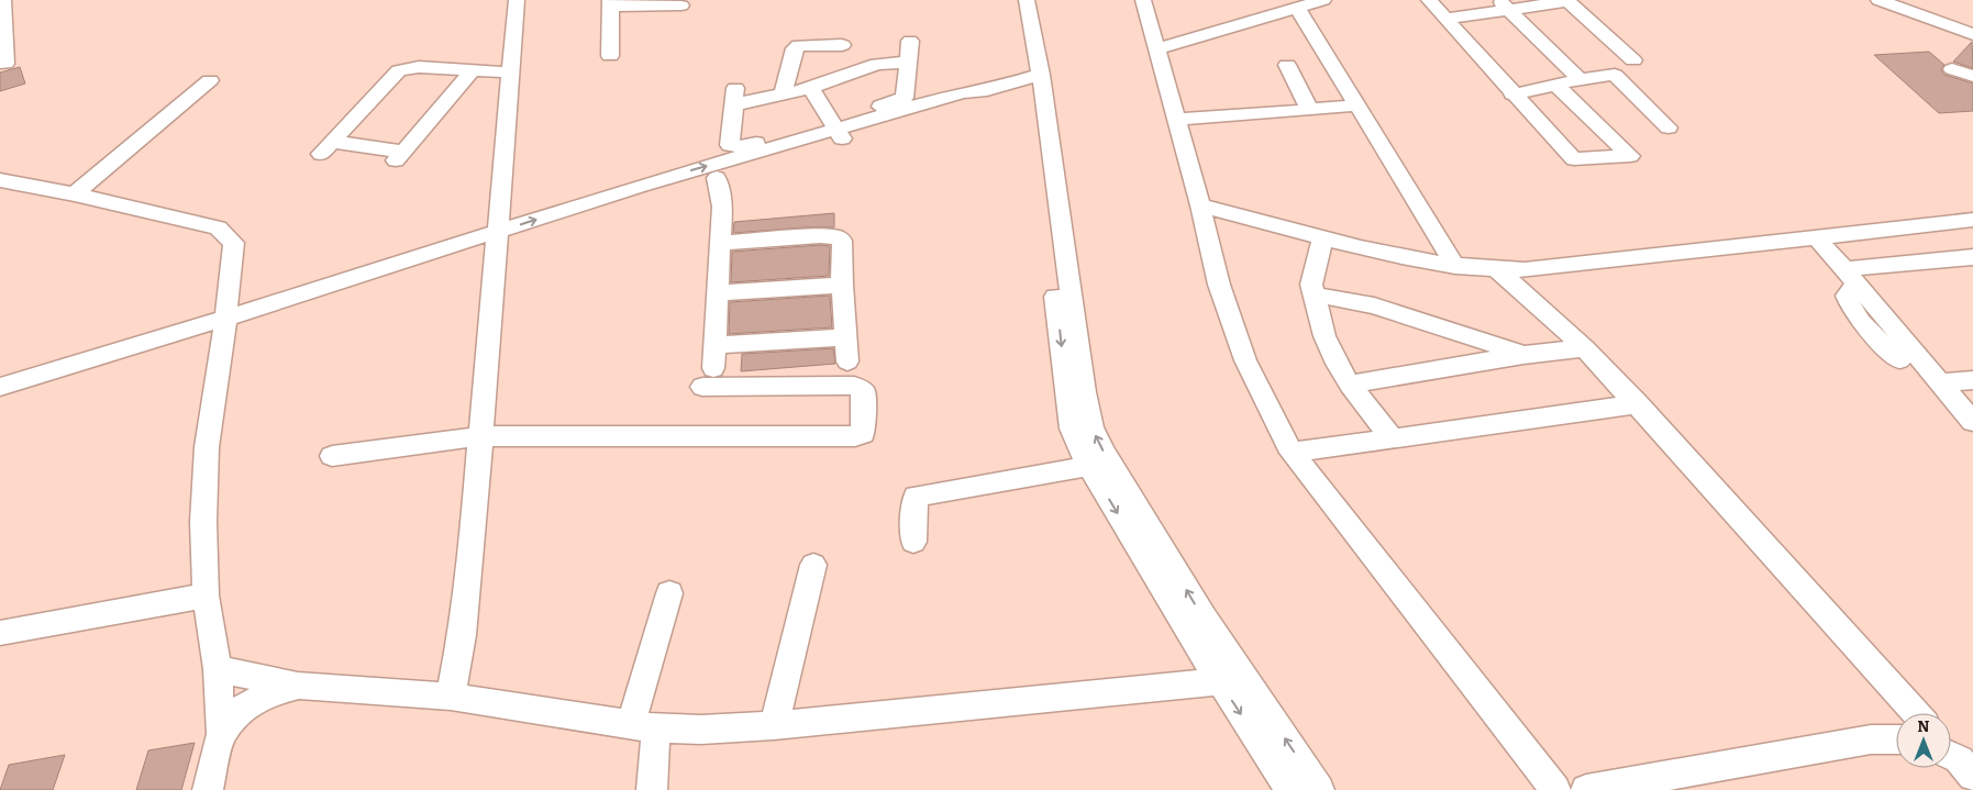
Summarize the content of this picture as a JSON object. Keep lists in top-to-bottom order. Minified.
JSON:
{"north":"top"}
